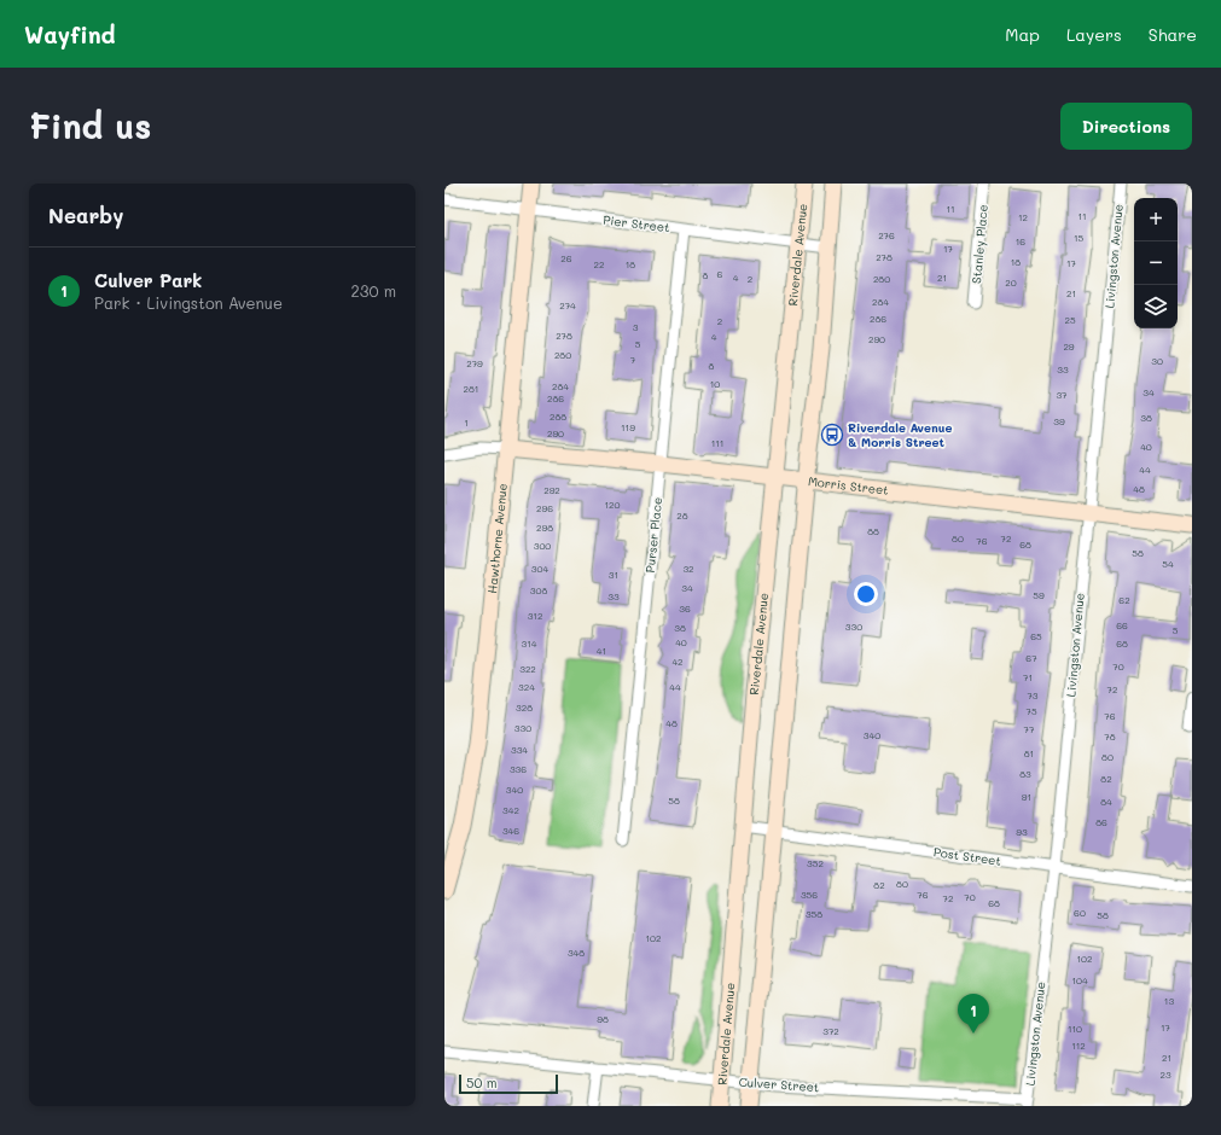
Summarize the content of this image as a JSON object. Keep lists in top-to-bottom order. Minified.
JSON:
{"streets":{"main road":["Riverdale Avenue","Morris Street","Hawthorne Avenue"],"street":["Pier Street","Stanley Place","Livingston Avenue","Purser Place","Post Street","Culver Street"]},"crossings":[["Pier Street","Riverdale Avenue"],["Pier Street","Purser Place"],["Pier Street","Hawthorne Avenue"],["Riverdale Avenue","Morris Street"],["Riverdale Avenue","Post Street"],["Riverdale Avenue","Culver Street"],["Livingston Avenue","Morris Street"],["Livingston Avenue","Post Street"],["Livingston Avenue","Culver Street"],["Morris Street","Purser Place"],["Morris Street","Hawthorne Avenue"]],"places":{"bus stop":["Riverdale Avenue & Morris Street"]},"house_numbers":["11","11","12","276","15","16","17","278","26","18","17","22","18","6","8","4","21","2","280","20","21","284","274","286","25","2","3","278","4","290","5","29","280","7","30","279","8","33","10","284","281","34","37","286","288","38","39","1","119","290","111","40","44","48","292","120","296","28","298","88","80","72","76","68","300","58","54","304","32","31","34","308","59","33","62","36","312","66","330","38","5","65","40","314","68","41","67","42","70","322","71","324","44","72","73","328","75","76","48","330","77","340","78","334","81","80","336","83","82","340","91","58","84","342","86","346","93","352","80","82","356","76","70","72","68","60","358","58","102","348","102","104","13","98","17","110","372","112","21","23"],"scale_bar":"50 m","page":{"header":"Wayfind","nav":["Map","Layers","Share"],"buttons":"Directions","title":"Find us","heading":"Nearby","map_buttons":["+","−"],"list":[{"mark":"1","name":"Culver Park","note":"Park · Livingston Avenue","value":"230 m"}],"pins":"1","scale":"50 m"}}
